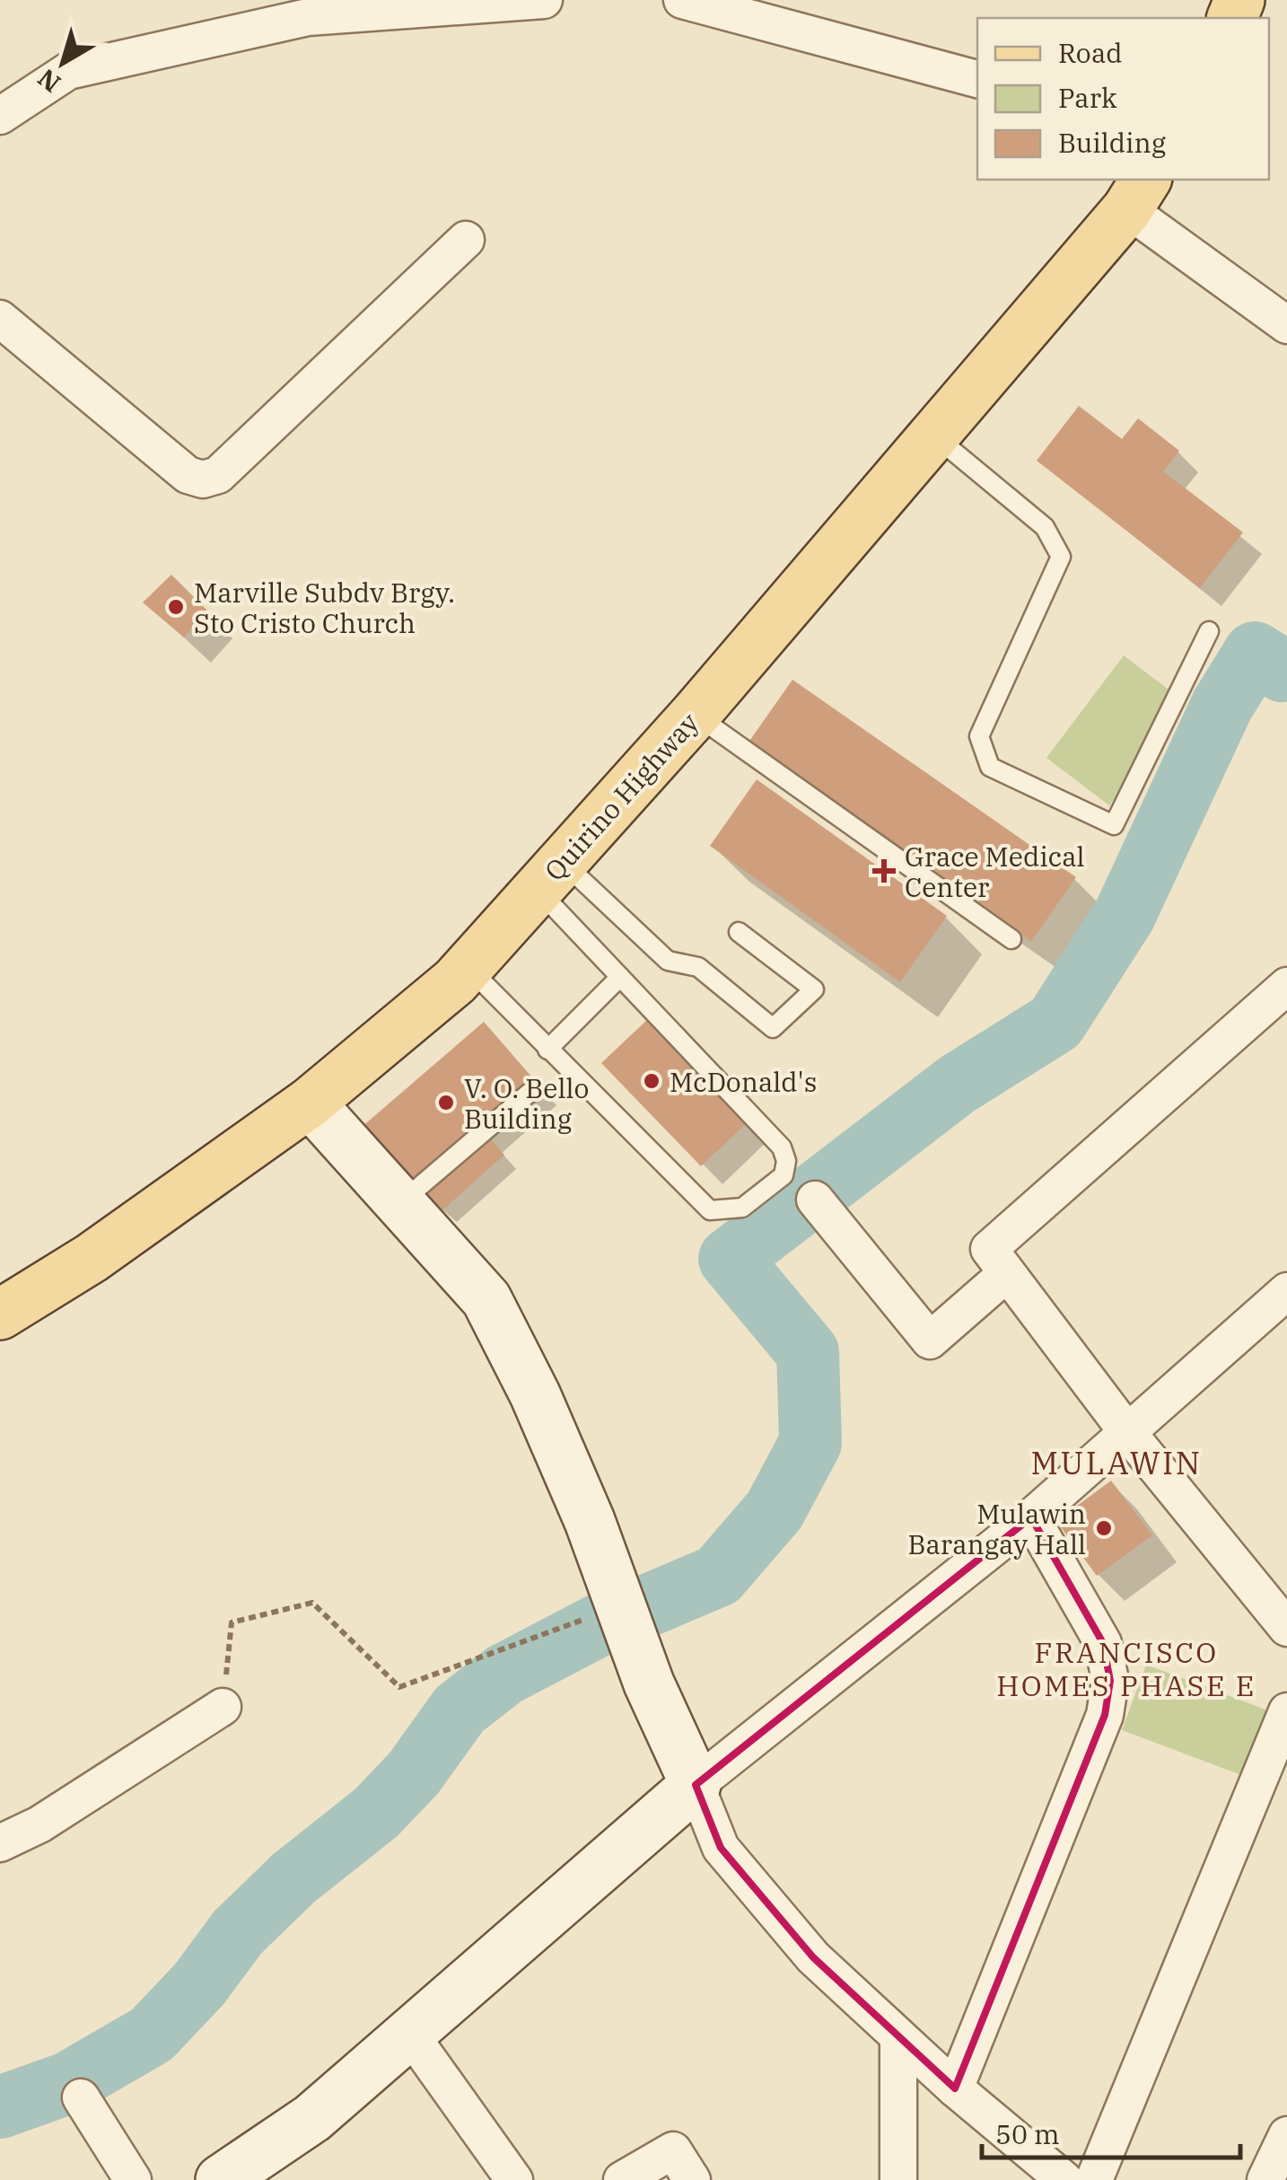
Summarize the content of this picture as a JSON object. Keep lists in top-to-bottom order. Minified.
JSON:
{"streets":{"main road":["Quirino Highway"]},"districts":["MULAWIN","FRANCISCO HOMES PHASE E"],"places":{"other":["Marville Subdv Brgy. Sto Cristo Church","McDonald's","V. O. Bello Building","Mulawin Barangay Hall"],"health":["Grace Medical Center"]},"legend":["Road","Park","Building"],"scale_bar":"50 m","north":"bottom left"}
